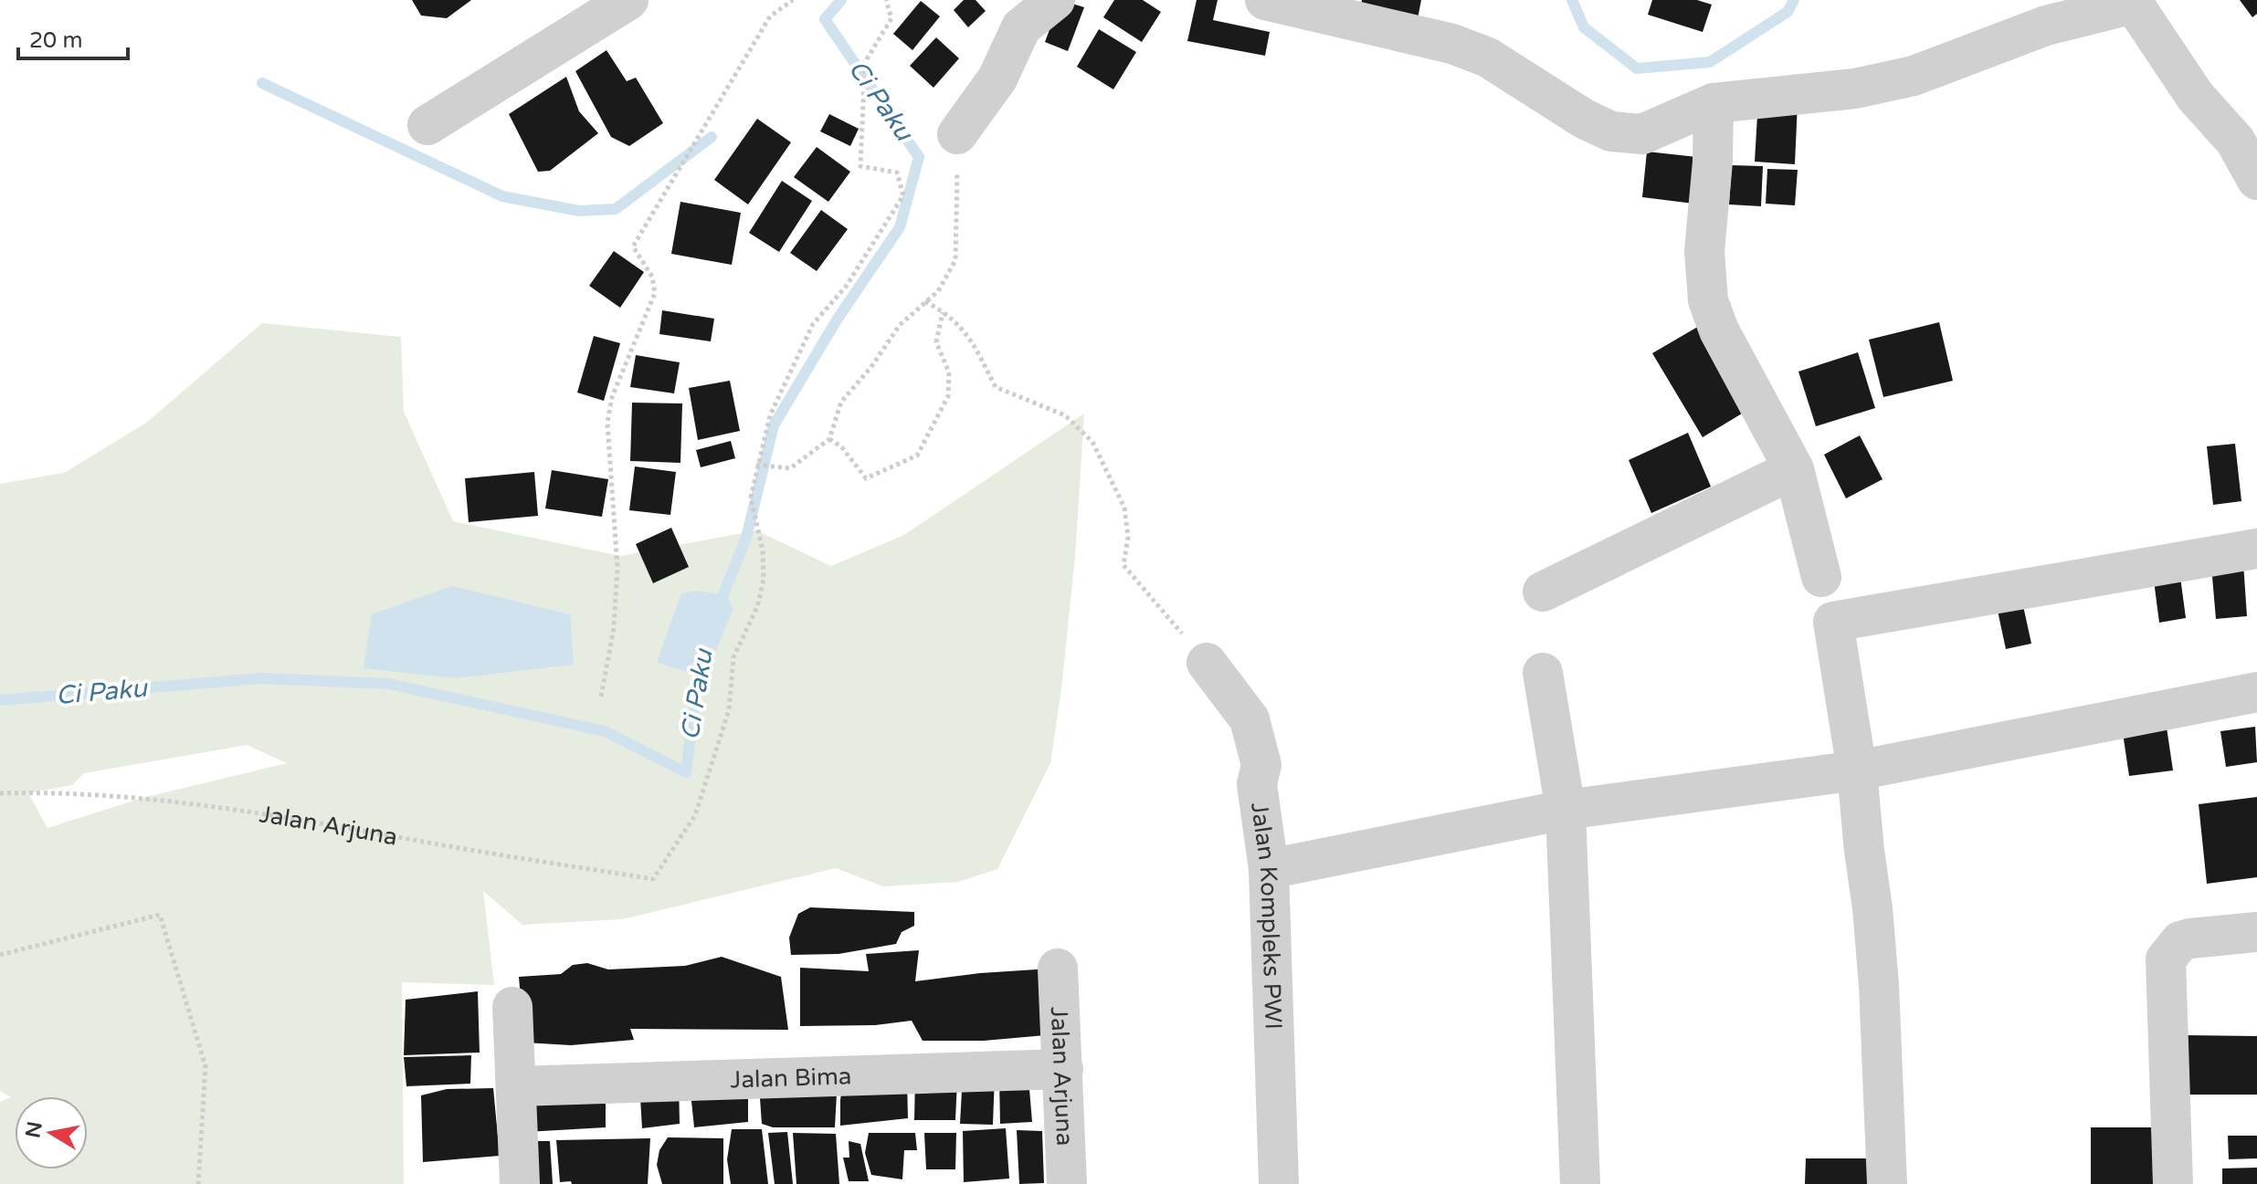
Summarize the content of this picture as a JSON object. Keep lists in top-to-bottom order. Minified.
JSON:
{"streets":{"street":["Jalan Arjuna","Jalan Kompleks PWI","Jalan Bima"]},"crossings":[["Jalan Arjuna","Jalan Bima"]],"water":["Ci Paku"],"scale_bar":"20 m","north":"left"}
